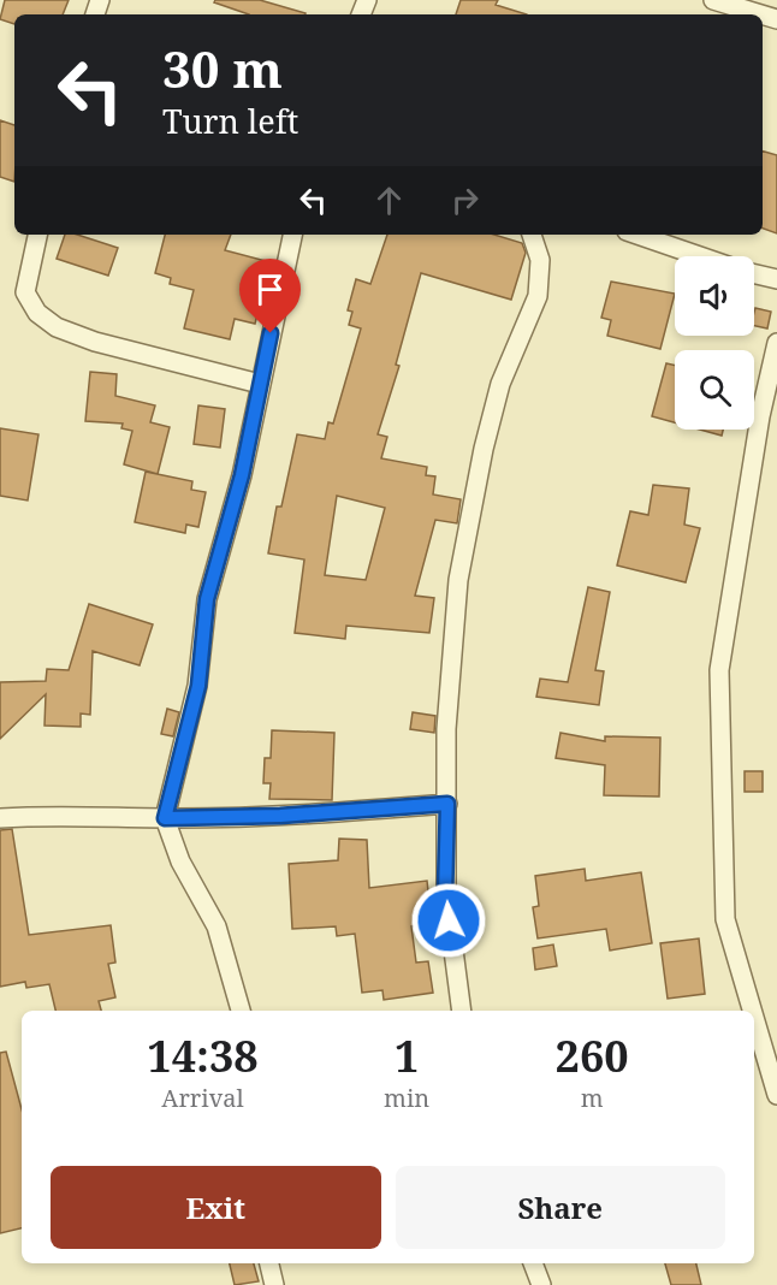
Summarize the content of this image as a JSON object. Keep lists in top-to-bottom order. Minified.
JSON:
{"page":{"turn":["30 m","Turn left"],"eta":["14:38","Arrival","1","min","260","m"],"buttons":["Exit","Share"]}}
